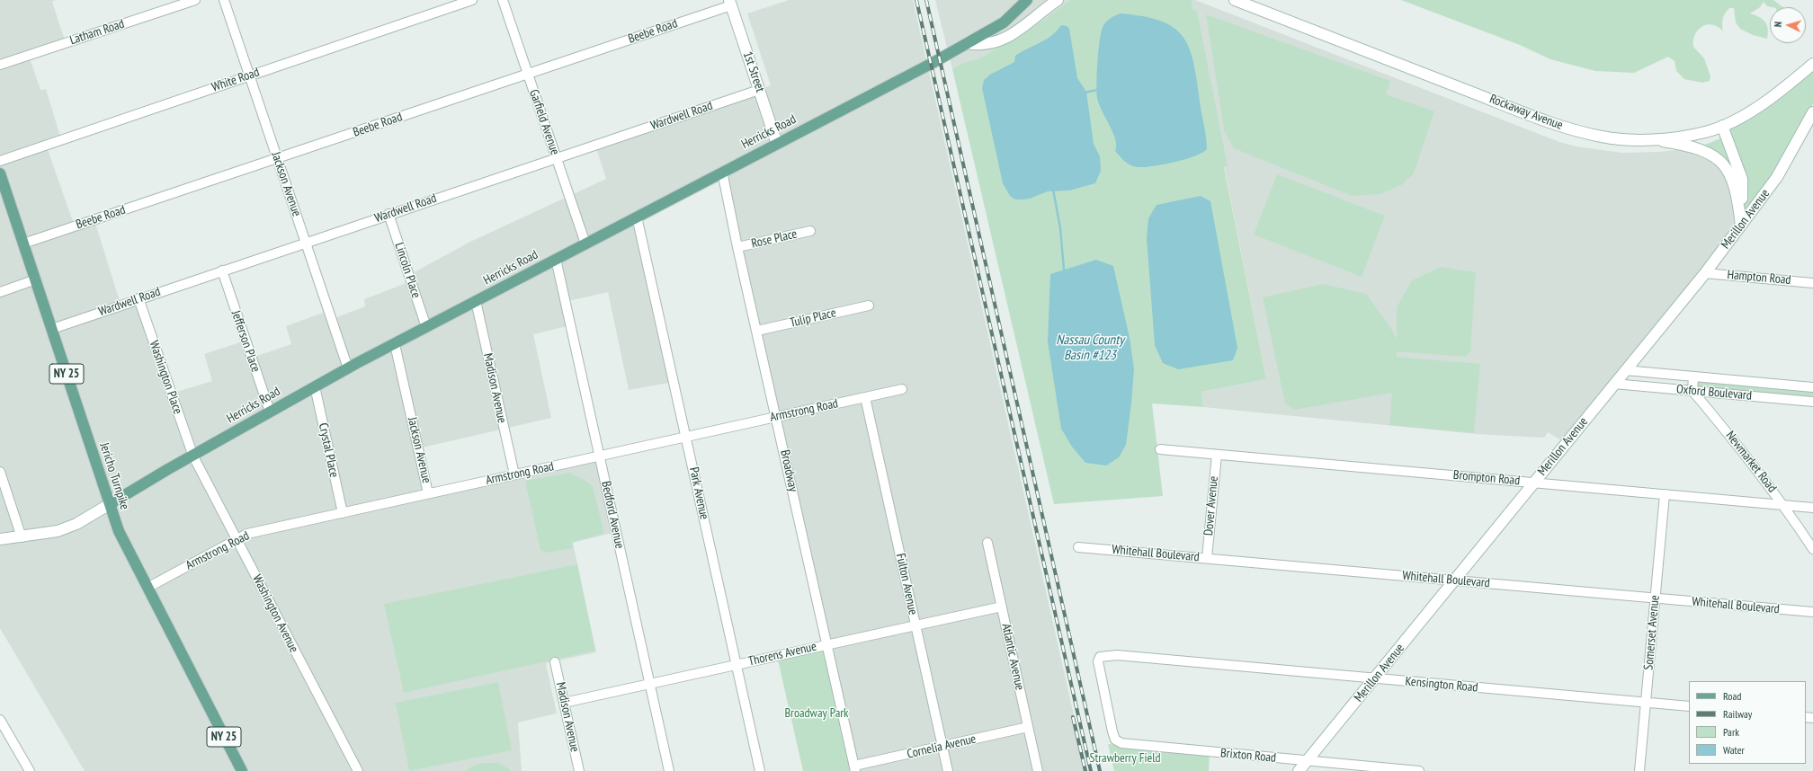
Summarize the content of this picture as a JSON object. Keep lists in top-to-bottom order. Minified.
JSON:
{"streets":{"main road":["Herricks Road","NY 25","Jericho Turnpike"],"street":["Beebe Road","Latham Road","1st Street","White Road","Rockaway Avenue","Wardwell Road","Garfield Avenue","Jackson Avenue","Merillon Avenue","Rose Place","Lincoln Place","Hampton Road","Tulip Place","Jefferson Place","Washington Place","Madison Avenue","Oxford Boulevard","Armstrong Road","Crystal Place","Newmarket Road","Broadway","Brompton Road","Park Avenue","Dover Avenue","Bedford Avenue","Whitehall Boulevard","Fulton Avenue","Washington Avenue","Somerset Avenue","Thorens Avenue","Atlantic Avenue","Kensington Road","Cornelia Avenue","Brixton Road"]},"crossings":[["Beebe Road","1st Street"],["Beebe Road","Garfield Avenue"],["Beebe Road","Jackson Avenue"],["Beebe Road","Jericho Turnpike"],["1st Street","Wardwell Road"],["1st Street","Herricks Road"],["White Road","Jackson Avenue"],["Wardwell Road","Garfield Avenue"],["Wardwell Road","Jackson Avenue"],["Wardwell Road","Lincoln Place"],["Wardwell Road","Jefferson Place"],["Wardwell Road","Washington Place"],["Wardwell Road","Jericho Turnpike"],["Garfield Avenue","Herricks Road"],["Herricks Road","Jackson Avenue"],["Herricks Road","Lincoln Place"],["Herricks Road","Jefferson Place"],["Herricks Road","Washington Place"],["Herricks Road","Madison Avenue"],["Herricks Road","Crystal Place"],["Herricks Road","Broadway"],["Herricks Road","Jericho Turnpike"],["Herricks Road","Park Avenue"],["Herricks Road","Bedford Avenue"],["Herricks Road","Washington Avenue"],["Jackson Avenue","Armstrong Road"],["Merillon Avenue","Hampton Road"],["Merillon Avenue","Oxford Boulevard"],["Merillon Avenue","Brompton Road"],["Merillon Avenue","Whitehall Boulevard"],["Merillon Avenue","Kensington Road"],["Merillon Avenue","Brixton Road"],["Rose Place","Broadway"],["Tulip Place","Broadway"],["Washington Place","Washington Avenue"],["Madison Avenue","Armstrong Road"],["Madison Avenue","Thorens Avenue"],["Oxford Boulevard","Newmarket Road"],["Armstrong Road","Crystal Place"],["Armstrong Road","Broadway"],["Armstrong Road","Jericho Turnpike"],["Armstrong Road","Park Avenue"],["Armstrong Road","Bedford Avenue"],["Armstrong Road","Fulton Avenue"],["Armstrong Road","Washington Avenue"],["Newmarket Road","Brompton Road"],["Broadway","Thorens Avenue"],["Broadway","Cornelia Avenue"],["Brompton Road","Dover Avenue"],["Brompton Road","Somerset Avenue"],["Park Avenue","Thorens Avenue"],["Dover Avenue","Whitehall Boulevard"],["Bedford Avenue","Thorens Avenue"],["Whitehall Boulevard","Somerset Avenue"],["Fulton Avenue","Thorens Avenue"],["Fulton Avenue","Cornelia Avenue"],["Somerset Avenue","Kensington Road"],["Thorens Avenue","Atlantic Avenue"],["Atlantic Avenue","Cornelia Avenue"],["Kensington Road","Brixton Road"]],"water":["Nassau County Basin #123"],"parks":["Broadway Park","Strawberry Field"],"legend":["Road","Railway","Park","Water"],"north":"left"}
